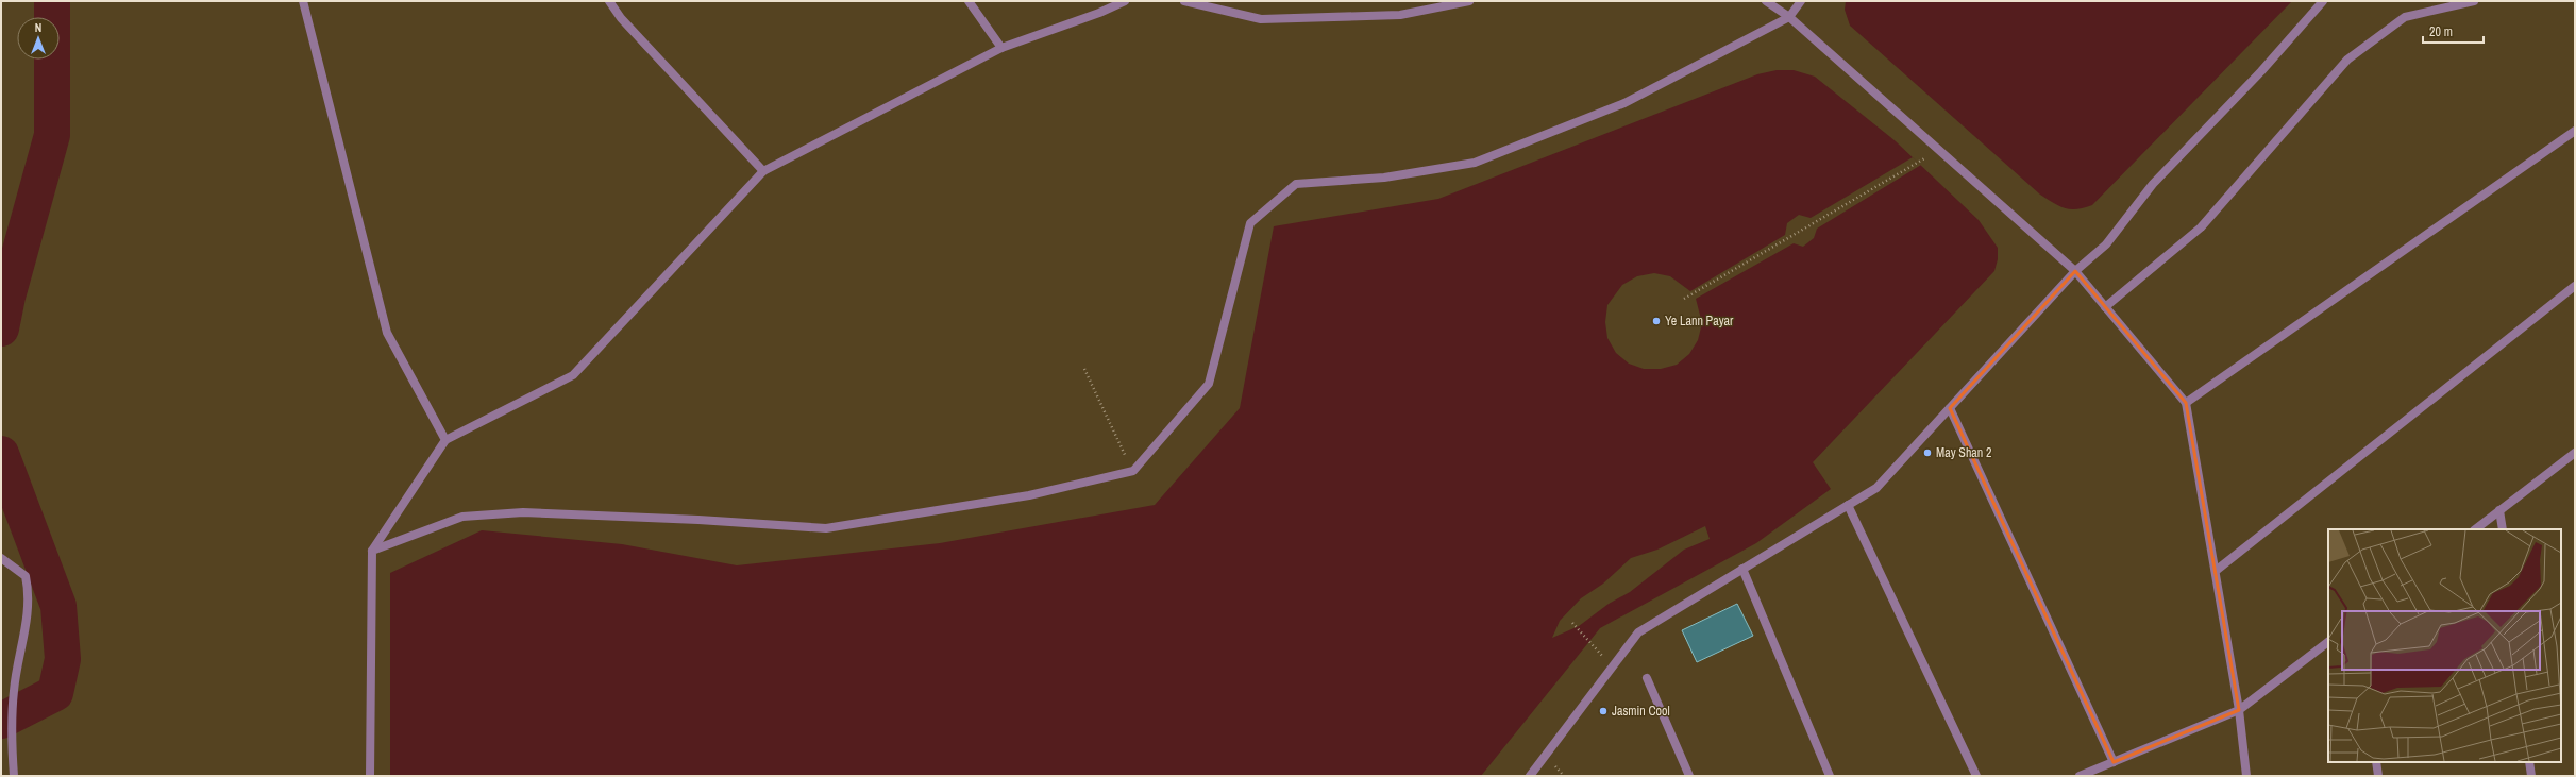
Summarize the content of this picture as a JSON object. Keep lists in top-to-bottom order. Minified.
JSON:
{"places":["Ye Lann Payar","May Shan 2","Jasmin Cool"],"scale_bar":"20 m","north":"top"}
